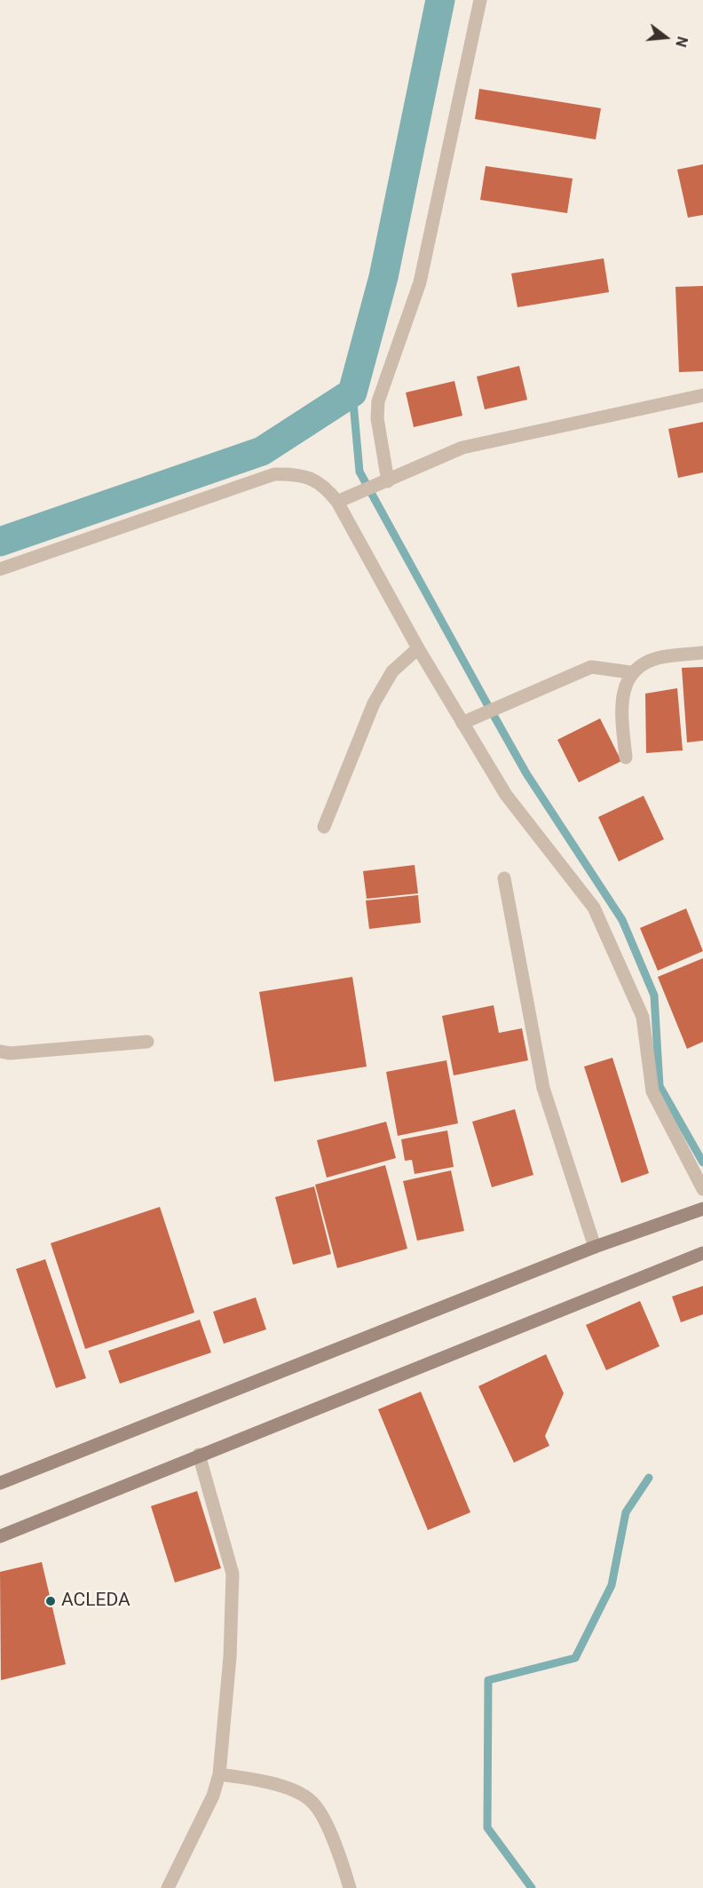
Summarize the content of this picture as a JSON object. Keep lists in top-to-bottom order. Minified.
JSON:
{"places":["ACLEDA"],"north":"right"}
